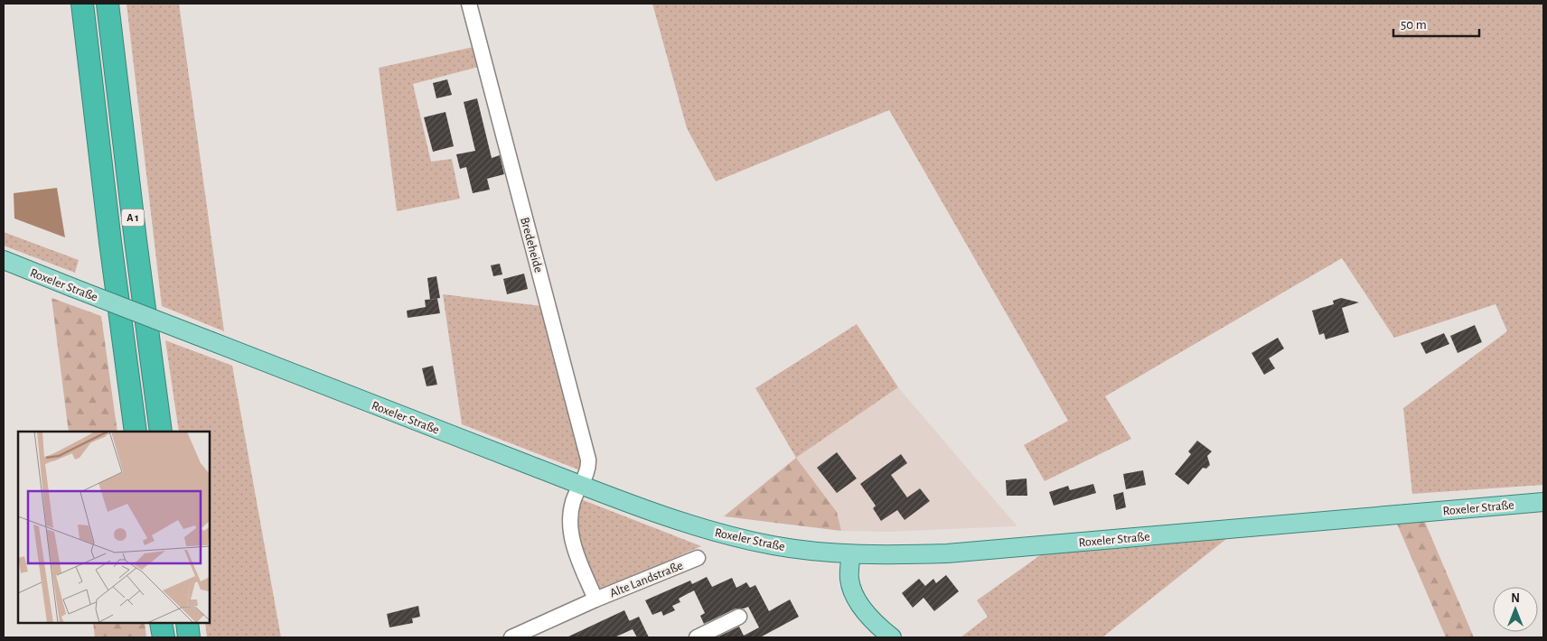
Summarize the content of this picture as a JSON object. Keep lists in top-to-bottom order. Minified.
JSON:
{"streets":{"highway":["A 1"],"main road":["Roxeler Straße"],"street":["Bredeheide","Alte Landstraße"]},"crossings":[["Bredeheide","Roxeler Straße"],["Bredeheide","Alte Landstraße"],["Roxeler Straße","Alte Landstraße"]],"scale_bar":"50 m","north":"top"}
